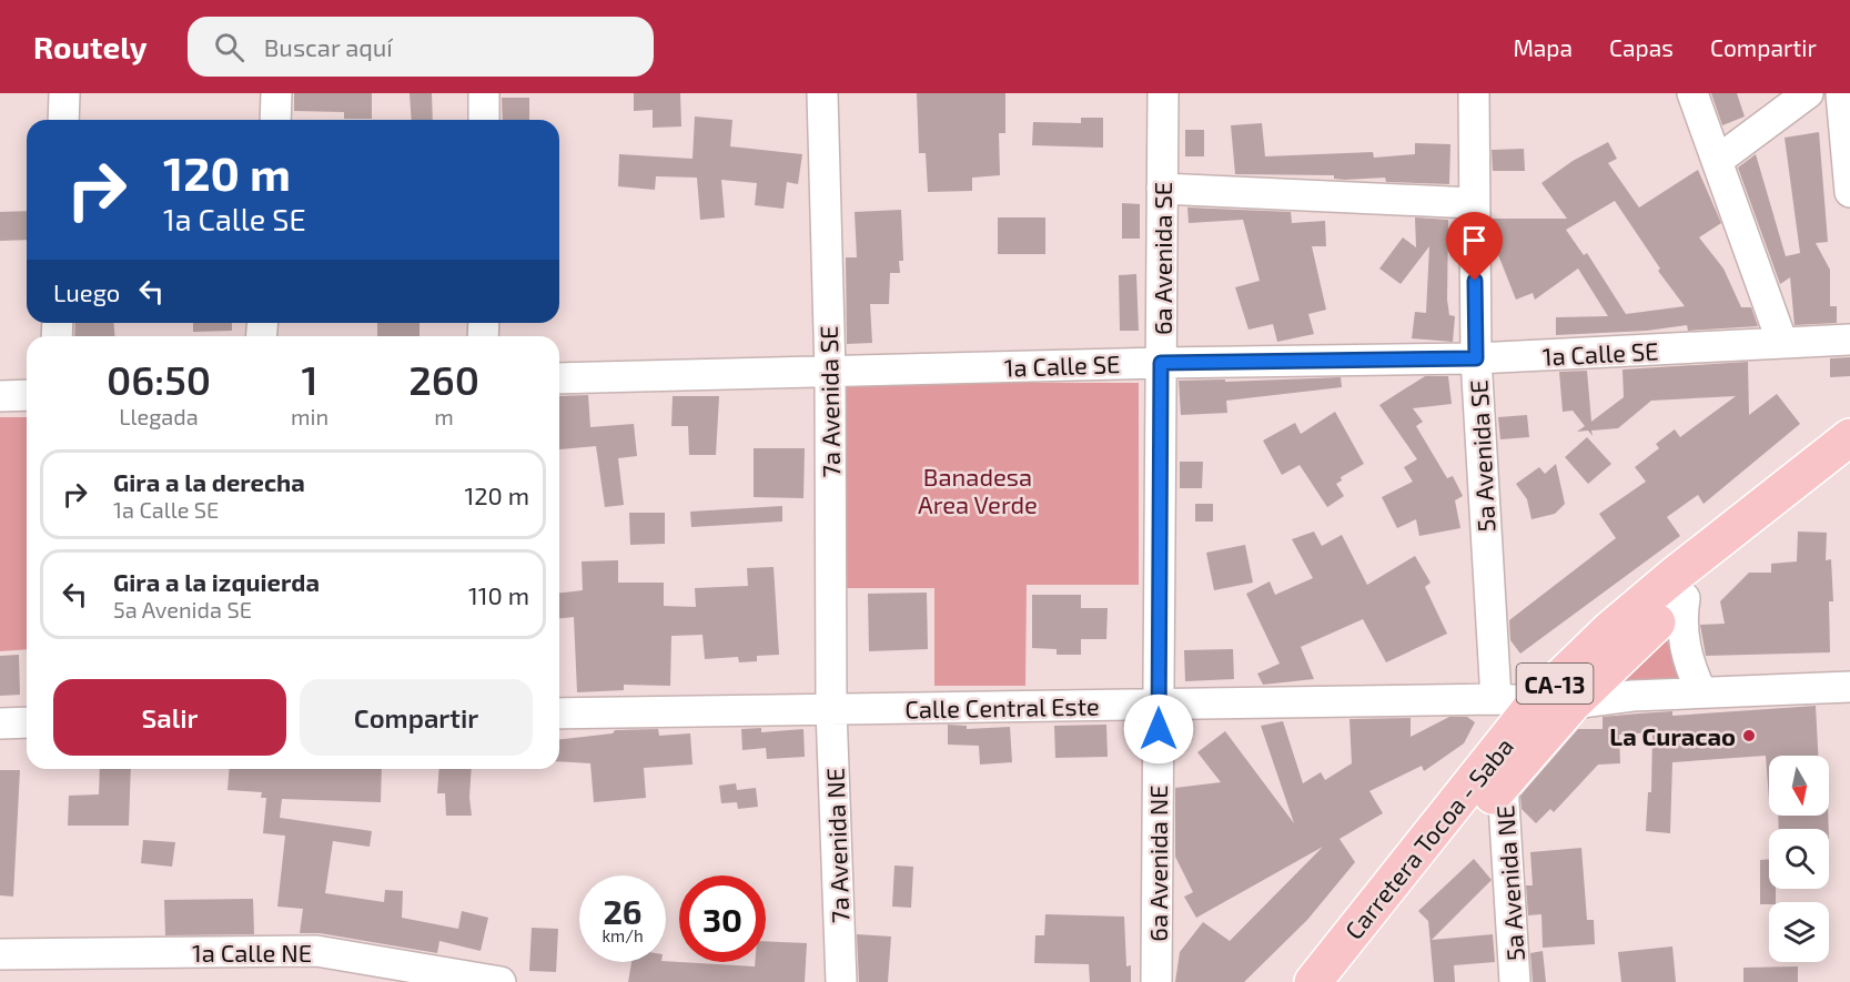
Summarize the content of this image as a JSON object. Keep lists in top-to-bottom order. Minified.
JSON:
{"streets":{"main road":["CA-13","Carretera Tocoa - Saba"],"street":["6a Avenida SE","1a Calle SE","7a Avenida SE","5a Avenida SE","Calle Central Este","7a Avenida NE","6a Avenida NE","5a Avenida NE","1a Calle NE"]},"crossings":[["6a Avenida SE","1a Calle SE"],["6a Avenida SE","Calle Central Este"],["6a Avenida SE","6a Avenida NE"],["1a Calle SE","7a Avenida SE"],["1a Calle SE","5a Avenida SE"],["7a Avenida SE","Calle Central Este"],["7a Avenida SE","7a Avenida NE"],["5a Avenida SE","Calle Central Este"],["Calle Central Este","Carretera Tocoa - Saba"],["Calle Central Este","7a Avenida NE"],["Calle Central Este","6a Avenida NE"],["Carretera Tocoa - Saba","5a Avenida NE"]],"parks":["Banadesa Area Verde"],"places":["La Curacao"],"north":"bottom","page":{"header":"Routely","search":"Buscar aquí","nav":["Mapa","Capas","Compartir"],"turn":["120 m","1a Calle SE"],"then":"Luego","eta":["06:50","Llegada","1","min","260","m"],"list":[{"name":"Gira a la derecha","note":"1a Calle SE","value":"120 m"},{"name":"Gira a la izquierda","note":"5a Avenida SE","value":"110 m"}],"buttons":["Salir","Compartir"],"speed":"26 km/h","limit":"30"}}
